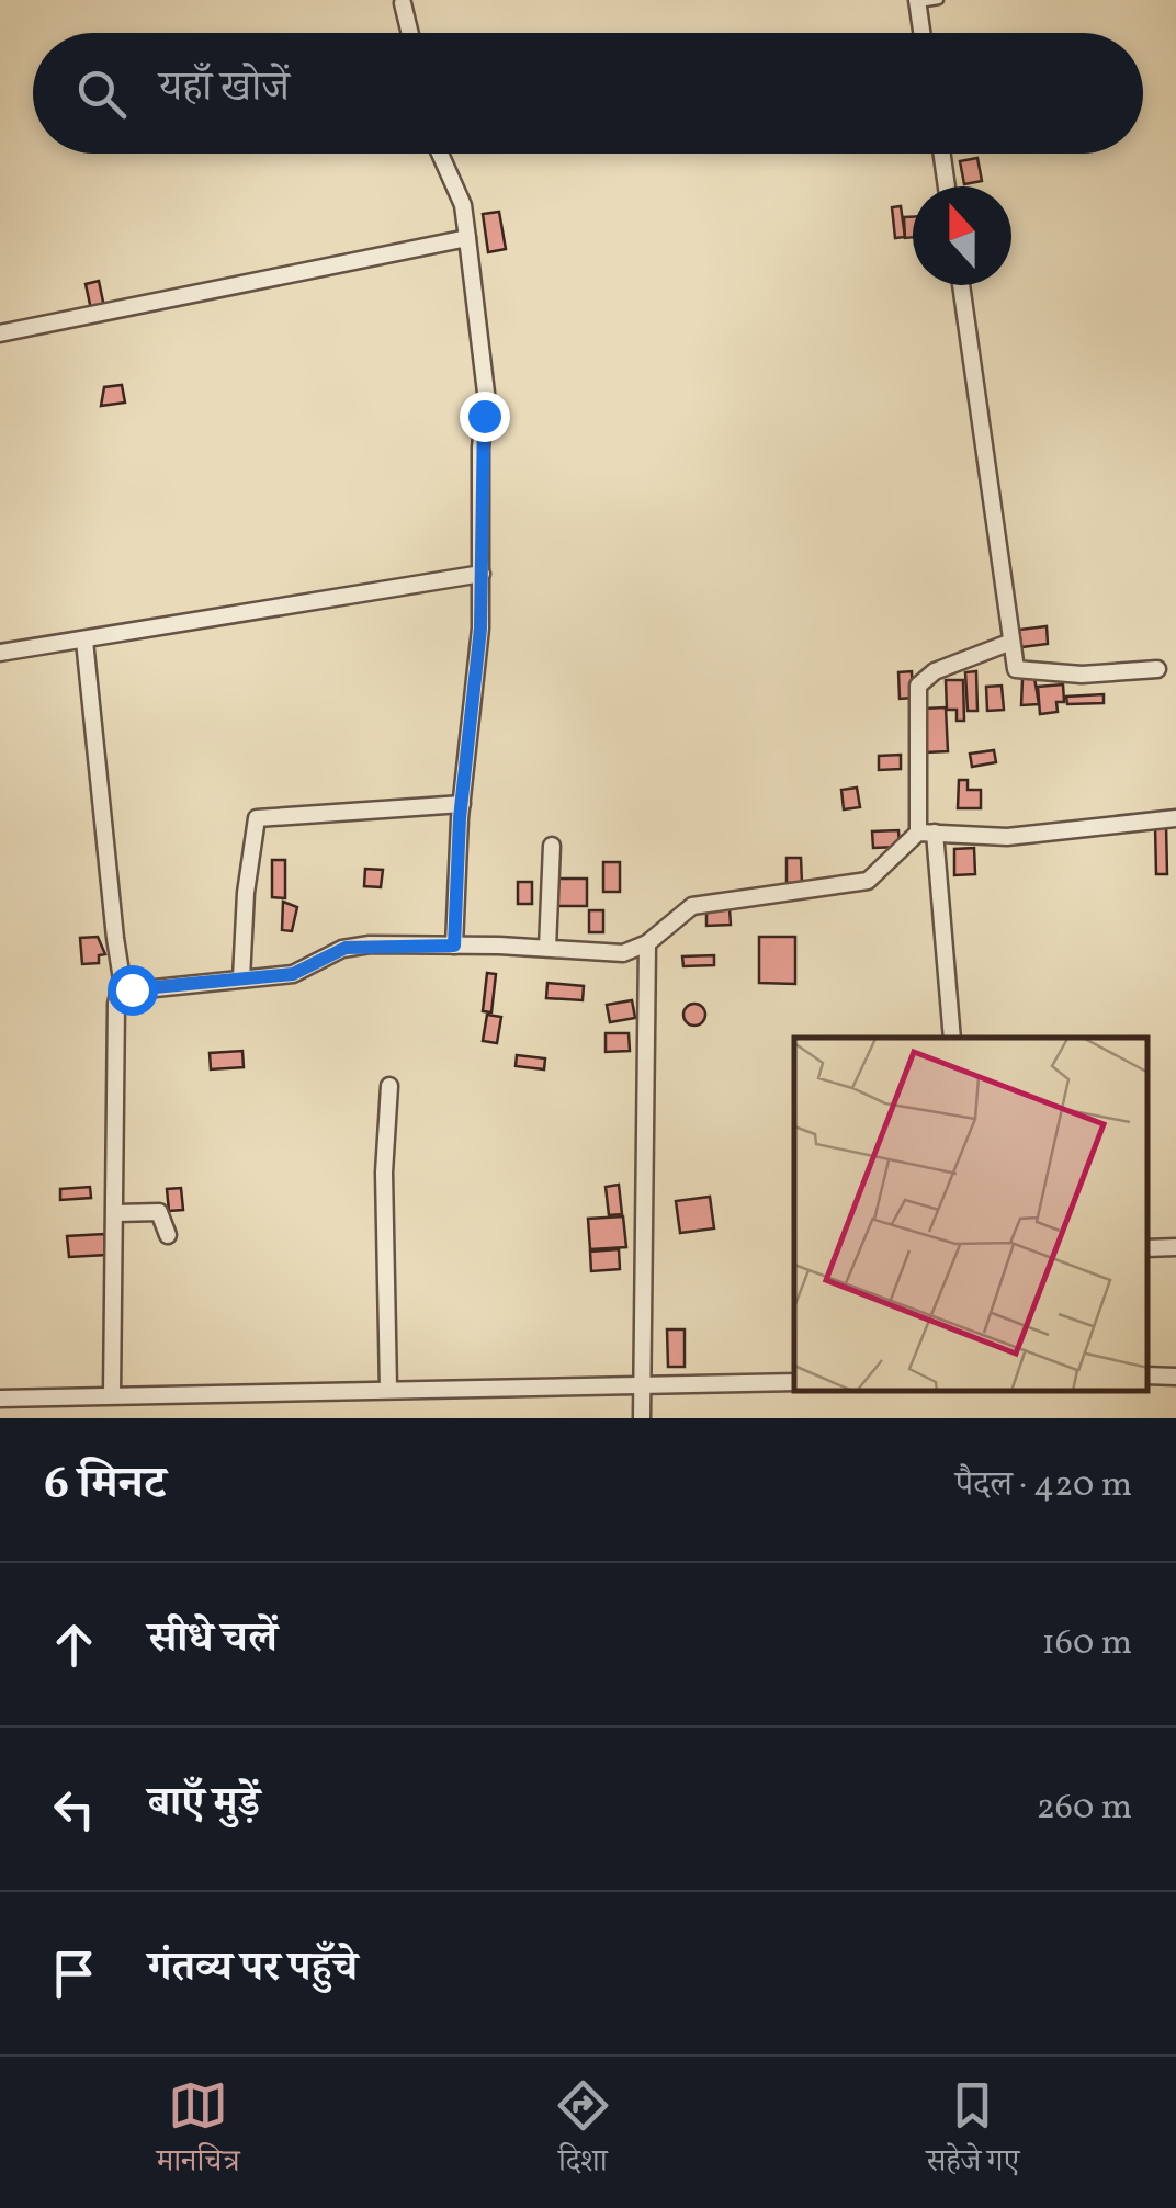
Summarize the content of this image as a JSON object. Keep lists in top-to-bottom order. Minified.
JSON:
{"north":"top","page":{"search":"यहाँ खोजें","heading":["6 मिनट","पैदल · 420 m"],"list":[["सीधे चलें","160 m"],["बाएँ मुड़ें","260 m"],"गंतव्य पर पहुँचे"],"nav":["मानचित्र","दिशा","सहेजे गए"]}}
